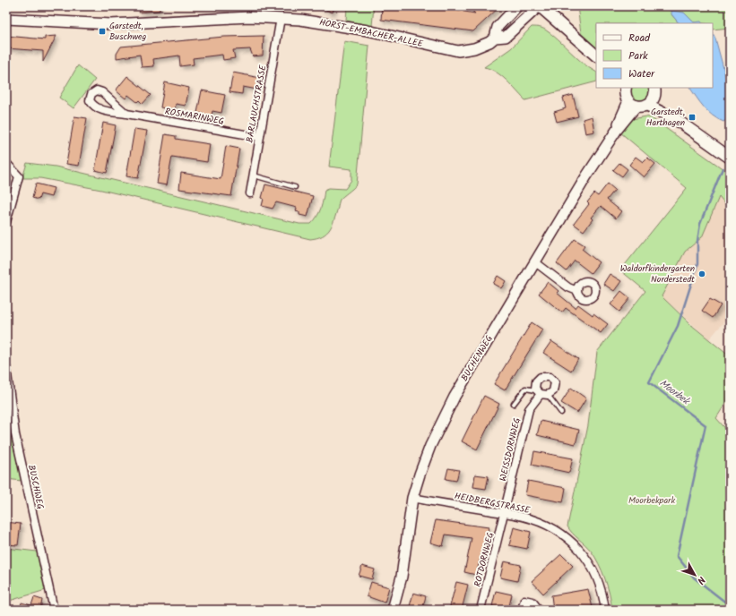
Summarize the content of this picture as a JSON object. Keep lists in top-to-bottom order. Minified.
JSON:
{"streets":{"street":["HORST-EMBACHER-ALLEE","BÄRLAUCHSTRASSE","ROSMARINWEG","BUCHENWEG","WEISSDORNWEG","BUSCHWEG","HEIDBERGSTRASSE","ROTDORNWEG"]},"crossings":[["HORST-EMBACHER-ALLEE","BÄRLAUCHSTRASSE"],["BÄRLAUCHSTRASSE","ROSMARINWEG"],["BUCHENWEG","HEIDBERGSTRASSE"],["WEISSDORNWEG","HEIDBERGSTRASSE"],["WEISSDORNWEG","ROTDORNWEG"],["HEIDBERGSTRASSE","ROTDORNWEG"]],"water":["Moorbek"],"parks":["Moorbekpark"],"places":{"transit":["Garstedt, Buschweg","Garstedt, Harthagen"],"other":["Waldorfkindergarten Norderstedt"]},"legend":["Road","Park","Water"],"north":"bottom right"}
